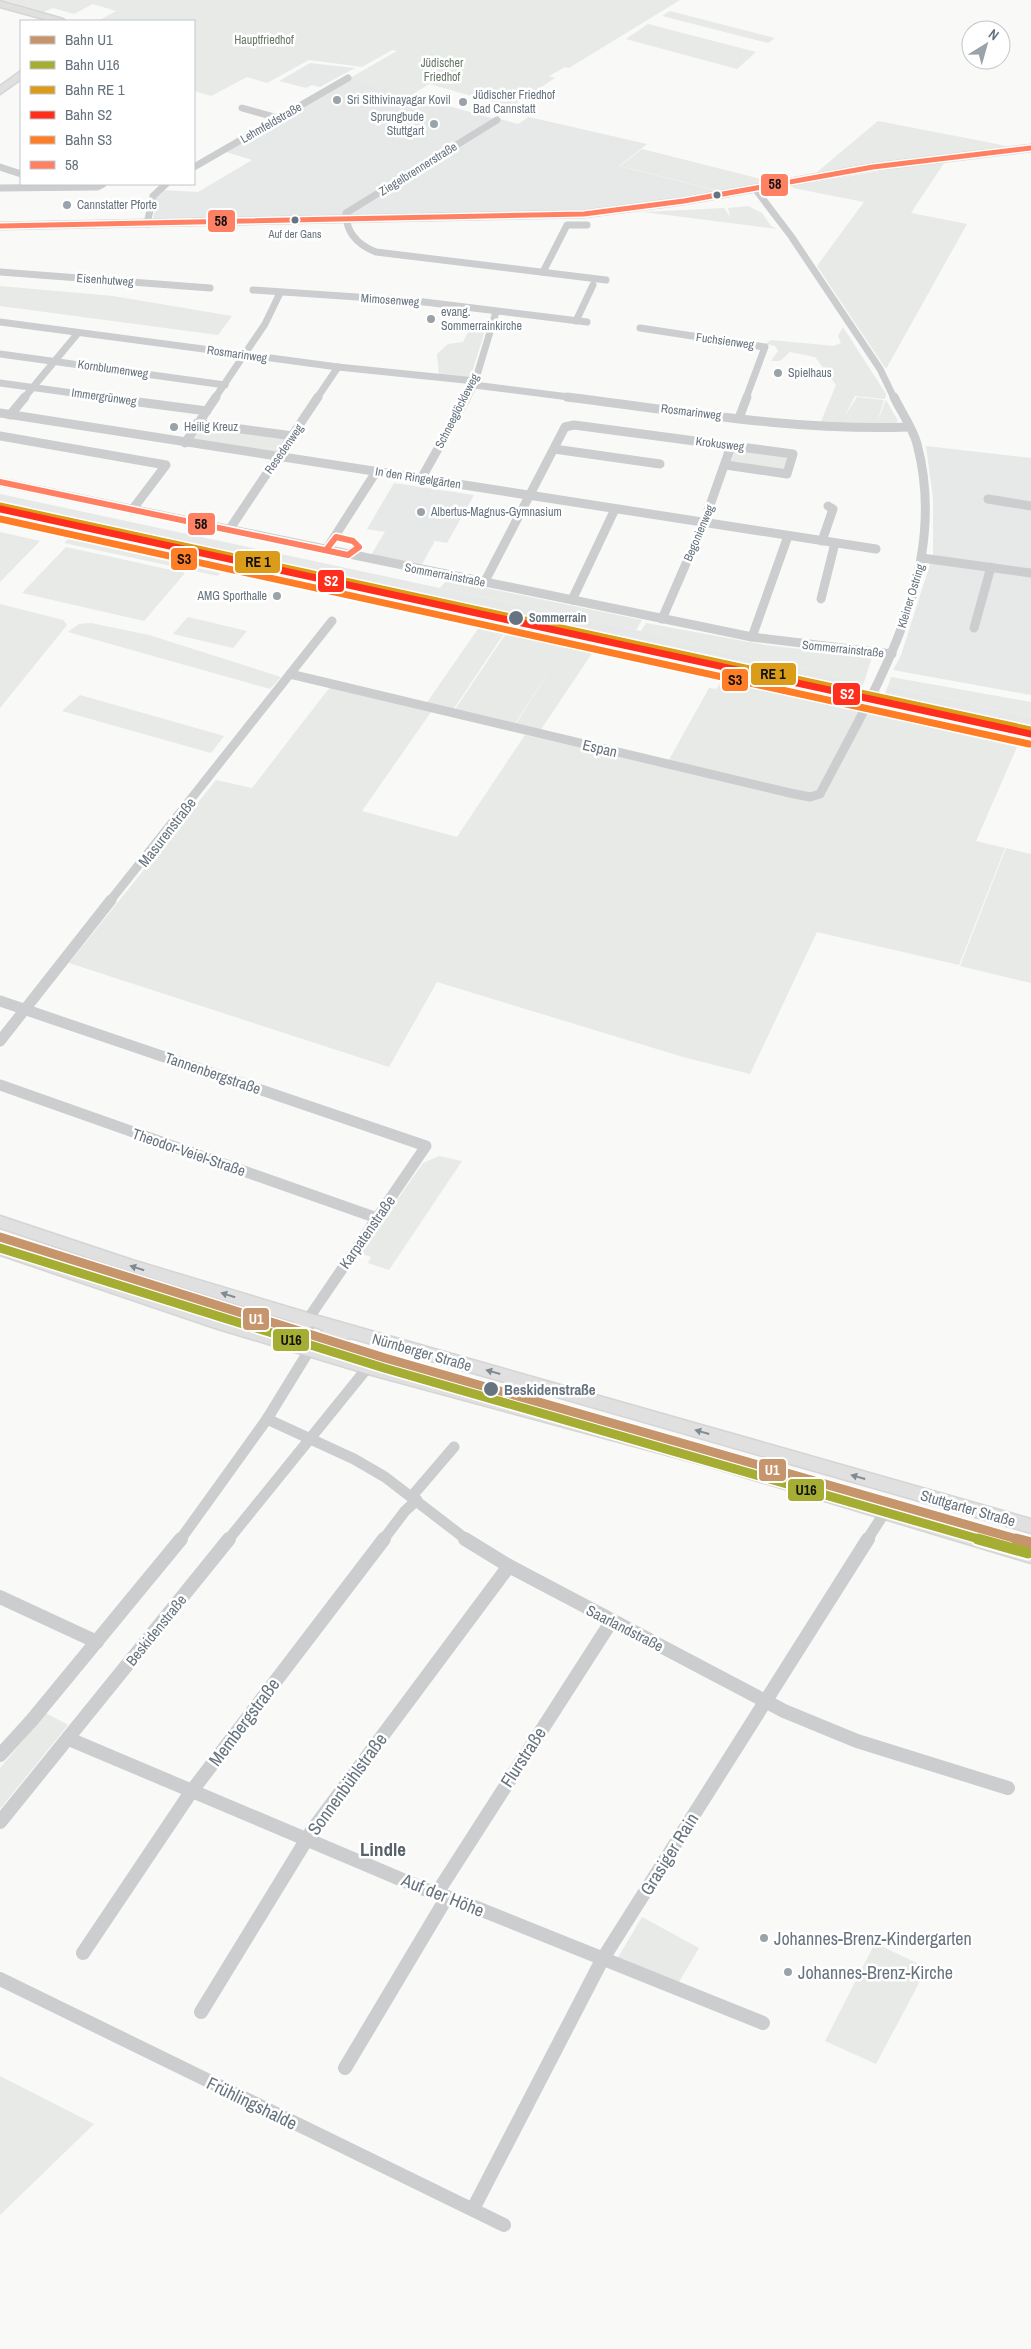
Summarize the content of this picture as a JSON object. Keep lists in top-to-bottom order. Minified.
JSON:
{"streets":{"main road":["Nürnberger Straße","Stuttgarter Straße"],"street":["Lehmfeldstraße","Ziegelbrennerstraße","Eisenhutweg","Mimosenweg","Fuchsienweg","Rosmarinweg","Kornblumenweg","Immergrünweg","Schneeglöckleweg","Krokusweg","Resedenweg","In den Ringelgärten","Begonienweg","Sommerrainstraße","Kleiner Ostring","Espan","Masurenstraße","Tannenbergstraße","Theodor-Veiel-Straße","Karpatenstraße","Saarlandstraße","Beskidenstraße","Membergstraße","Flurstraße","Sonnenbühlstraße","Grasiger Rain","Auf der Höhe","Frühlingshalde"]},"crossings":[["Mimosenweg","Schneeglöckleweg"],["Fuchsienweg","Rosmarinweg"],["Rosmarinweg","Schneeglöckleweg"],["Rosmarinweg","Resedenweg"],["Rosmarinweg","Kleiner Ostring"],["Schneeglöckleweg","In den Ringelgärten"],["Krokusweg","Begonienweg"],["Resedenweg","In den Ringelgärten"],["Resedenweg","Sommerrainstraße"],["In den Ringelgärten","Begonienweg"],["Begonienweg","Sommerrainstraße"],["Sommerrainstraße","Kleiner Ostring"],["Kleiner Ostring","Espan"],["Espan","Masurenstraße"],["Masurenstraße","Tannenbergstraße"],["Tannenbergstraße","Karpatenstraße"],["Theodor-Veiel-Straße","Karpatenstraße"],["Karpatenstraße","Nürnberger Straße"],["Nürnberger Straße","Stuttgarter Straße"],["Nürnberger Straße","Beskidenstraße"],["Stuttgarter Straße","Beskidenstraße"],["Stuttgarter Straße","Grasiger Rain"],["Saarlandstraße","Beskidenstraße"],["Saarlandstraße","Membergstraße"],["Saarlandstraße","Flurstraße"],["Saarlandstraße","Sonnenbühlstraße"],["Saarlandstraße","Grasiger Rain"],["Beskidenstraße","Auf der Höhe"],["Membergstraße","Auf der Höhe"],["Flurstraße","Auf der Höhe"],["Sonnenbühlstraße","Auf der Höhe"],["Grasiger Rain","Auf der Höhe"],["Grasiger Rain","Frühlingshalde"]],"districts":["Lindle"],"parks":["Hauptfriedhof","Jüdischer Friedhof"],"places":["Sri Sithivinayagar Kovil","Jüdischer Friedhof Bad Cannstatt","Sprungbude Stuttgart","Cannstatter Pforte","Auf der Gans","evang. Sommerrainkirche","Spielhaus","Heilig Kreuz","Albertus-Magnus-Gymnasium","AMG Sporthalle","Sommerrain","Beskidenstraße","Johannes-Brenz-Kindergarten","Johannes-Brenz-Kirche"],"lines":["transit line 58","rail line S2","rail line S3","rail line U1","rail line U16"],"legend":["Bahn U1","Bahn U16","Bahn RE 1","Bahn S2","Bahn S3","58"],"north":"top right"}
